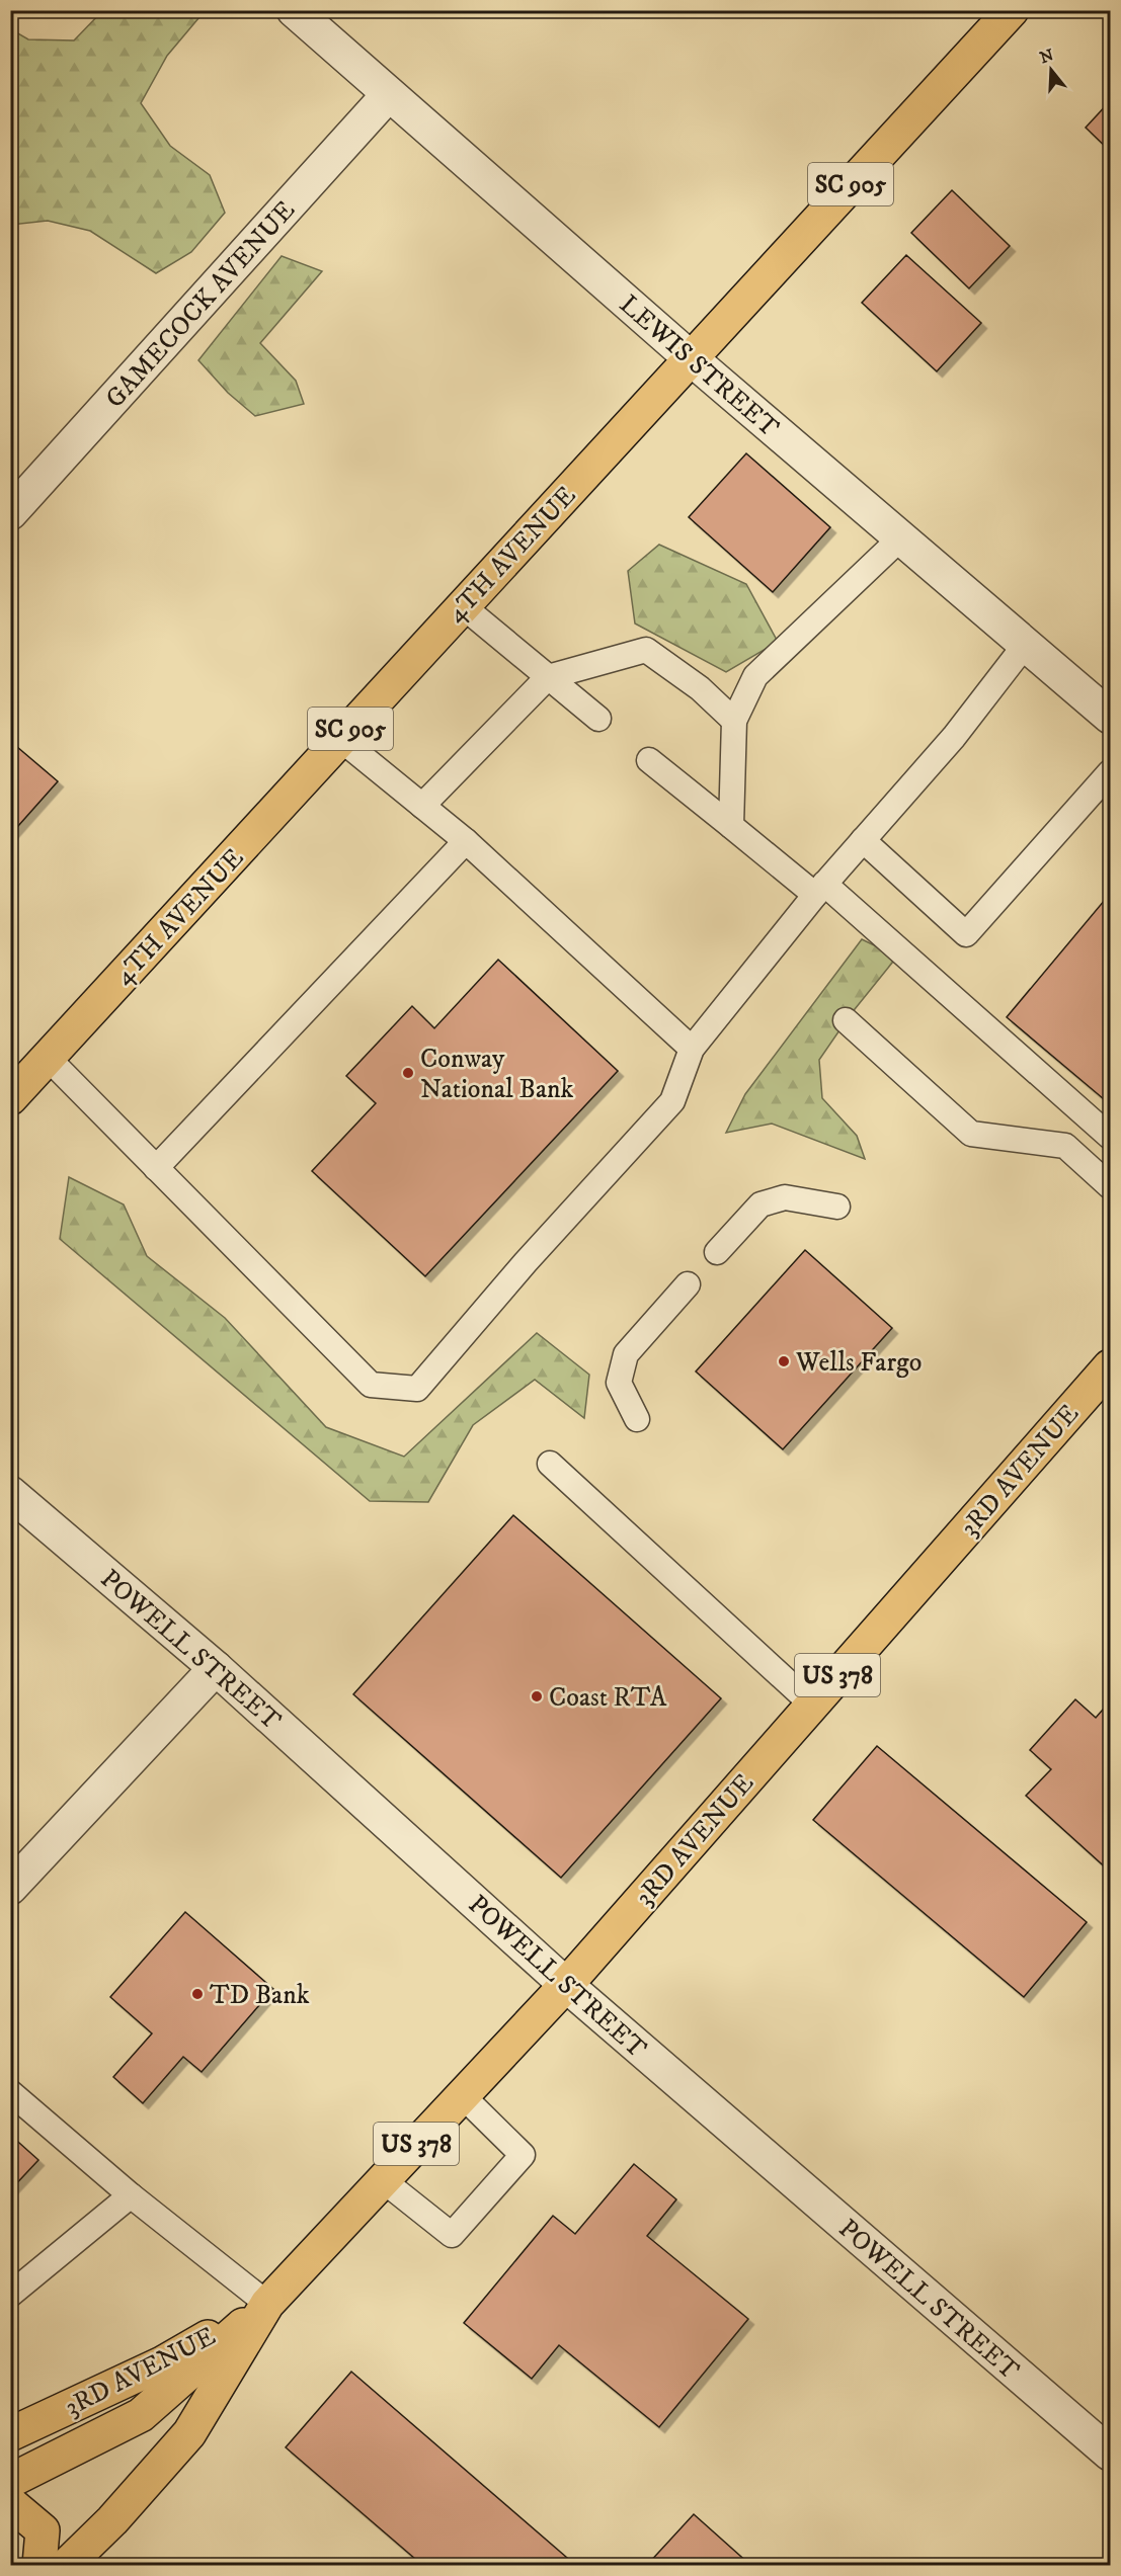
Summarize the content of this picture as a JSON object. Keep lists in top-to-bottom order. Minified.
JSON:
{"streets":{"main road":["SC 905","4TH AVENUE","3RD AVENUE","US 378"],"street":["GAMECOCK AVENUE","LEWIS STREET","POWELL STREET"]},"crossings":[["GAMECOCK AVENUE","LEWIS STREET"],["LEWIS STREET","4TH AVENUE"],["3RD AVENUE","POWELL STREET"],["3RD AVENUE","US 378"]],"places":["Conway National Bank","Wells Fargo","Coast RTA","TD Bank"],"north":"top"}
